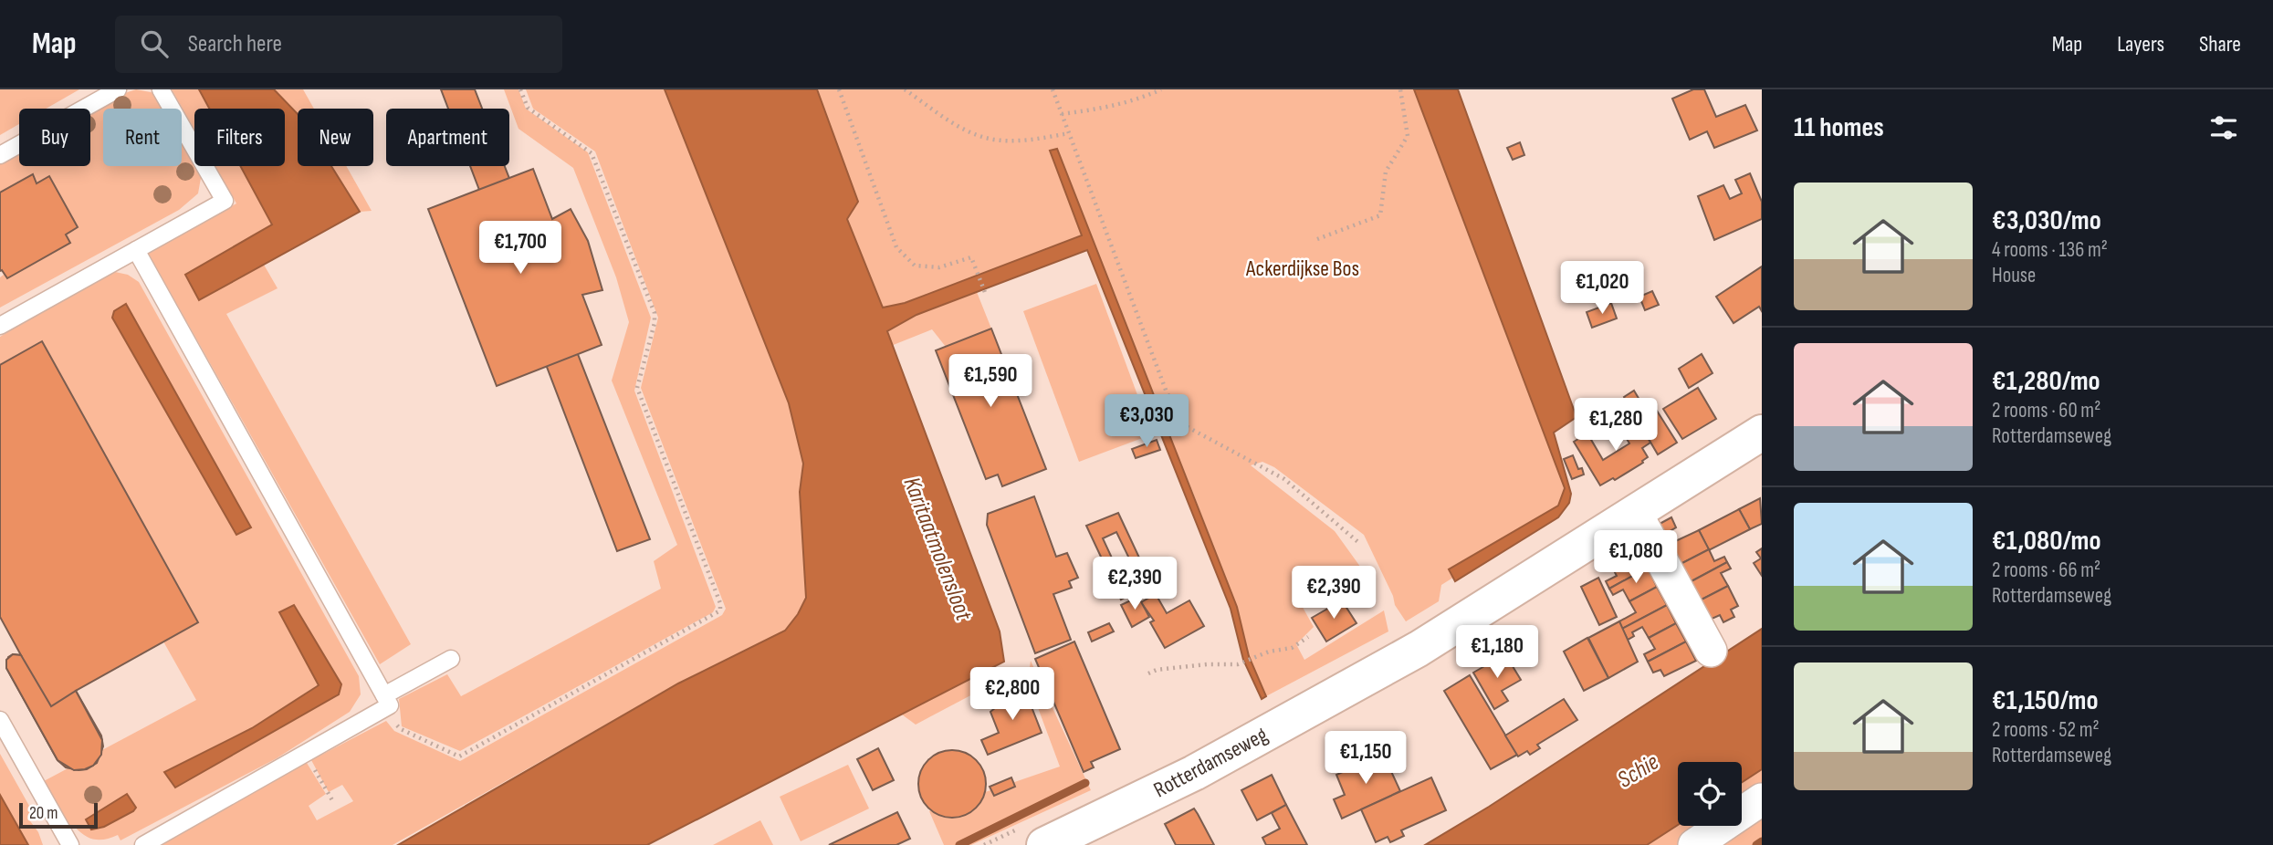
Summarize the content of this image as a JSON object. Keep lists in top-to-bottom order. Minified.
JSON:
{"streets":{"street":["Rotterdamseweg"]},"water":["Karitaatmolensloot","Schie"],"parks":["Ackerdijkse Bos"],"scale_bar":"20 m","page":{"header":"Map","search":"Search here","nav":["Map","Layers","Share"],"heading":"11 homes","chip":["Buy","Rent","Filters","New","Apartment"],"list":[{"name":"€3,030/mo","note":"4 rooms · 136 m² · House"},{"name":"€1,280/mo","note":"2 rooms · 60 m² · Rotterdamseweg"},{"name":"€1,080/mo","note":"2 rooms · 66 m² · Rotterdamseweg"},{"name":"€1,150/mo","note":"2 rooms · 52 m² · Rotterdamseweg"}],"price":["€1,700","€1,020","€1,590","€3,030","€1,280","€1,080","€2,390","€2,390","€1,180","€2,800","€1,150"],"scale":"20 m"}}
